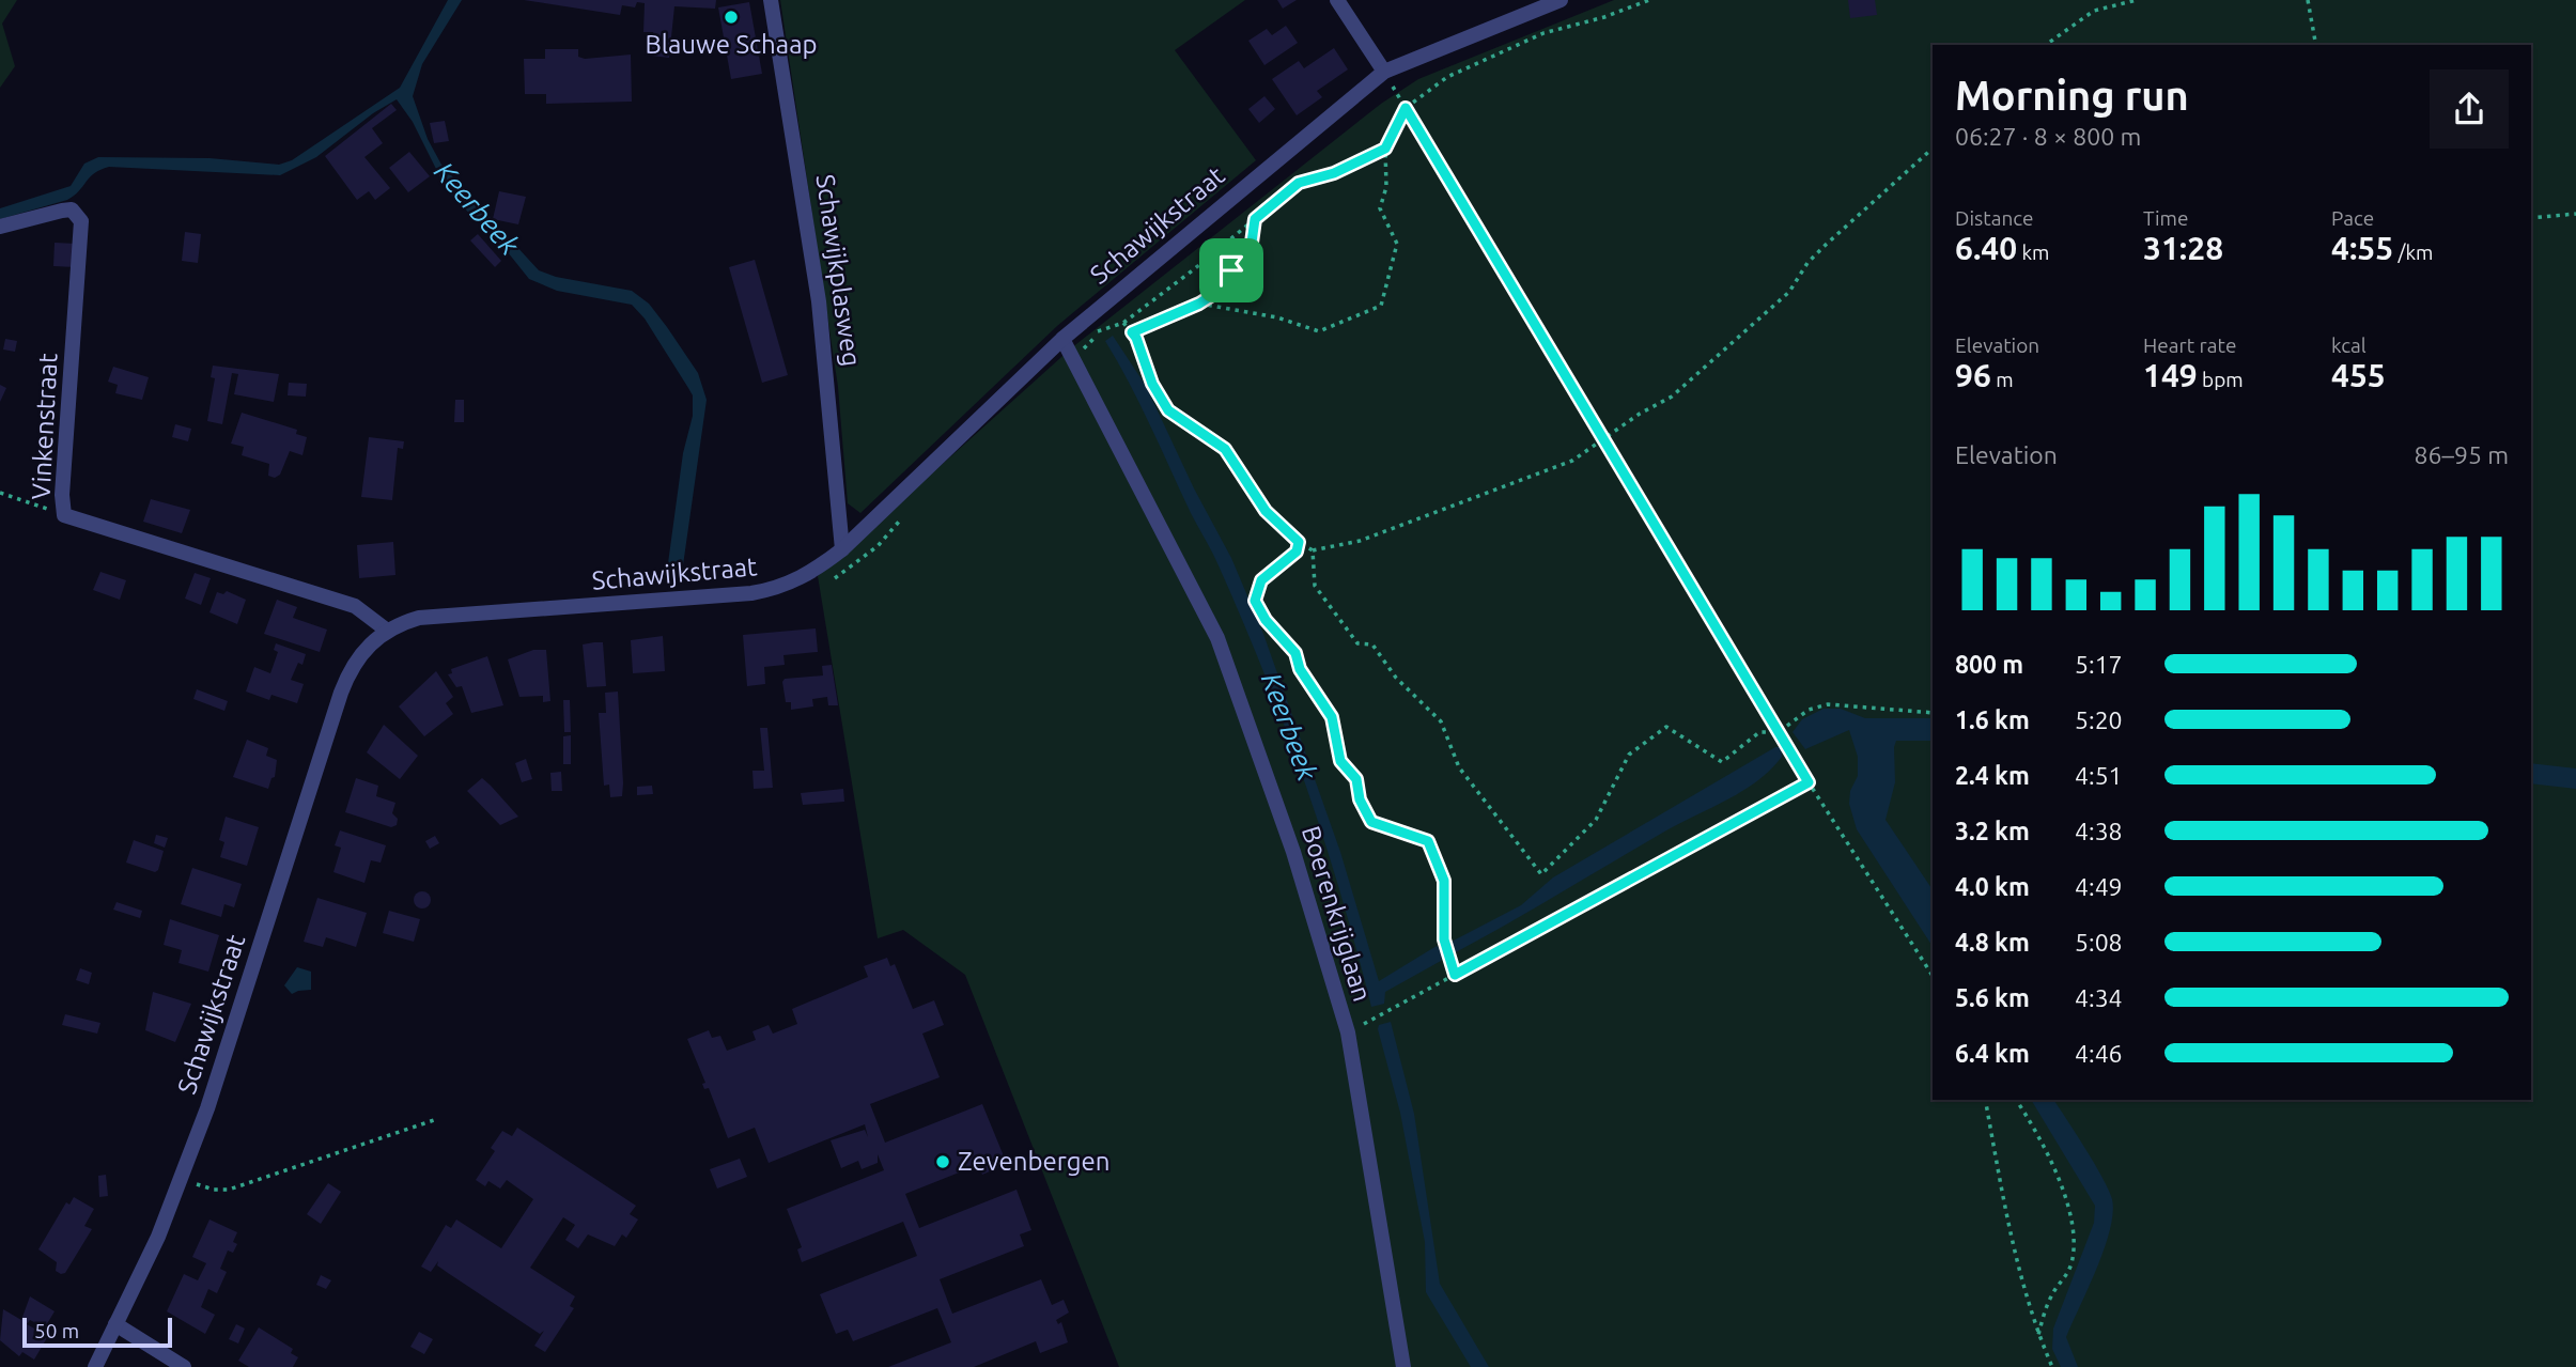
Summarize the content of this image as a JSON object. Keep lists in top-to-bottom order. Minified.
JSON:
{"streets":{"street":["Schawijkstraat","Schawijkplasweg","Vinkenstraat","Boerenkrijglaan"]},"crossings":[["Schawijkstraat","Schawijkplasweg"],["Schawijkstraat","Vinkenstraat"],["Schawijkstraat","Boerenkrijglaan"]],"water":["Keerbeek"],"places":["Blauwe Schaap","Zevenbergen"],"scale_bar":"50 m","page":{"heading":["Morning run","06:27 · 8 × 800 m"],"stats":[["Distance","6.40 km"],["Time","31:28"],["Pace","4:55 /km"],["Elevation","96 m"],["Heart rate","149 bpm"],["kcal","455"]],"chart":["Elevation","86–95 m"],"list":[{"name":"800 m","note":"5:17"},{"name":"1.6 km","note":"5:20"},{"name":"2.4 km","note":"4:51"},{"name":"3.2 km","note":"4:38"},{"name":"4.0 km","note":"4:49"},{"name":"4.8 km","note":"5:08"},{"name":"5.6 km","note":"4:34"},{"name":"6.4 km","note":"4:46"}],"scale":"50 m"}}
